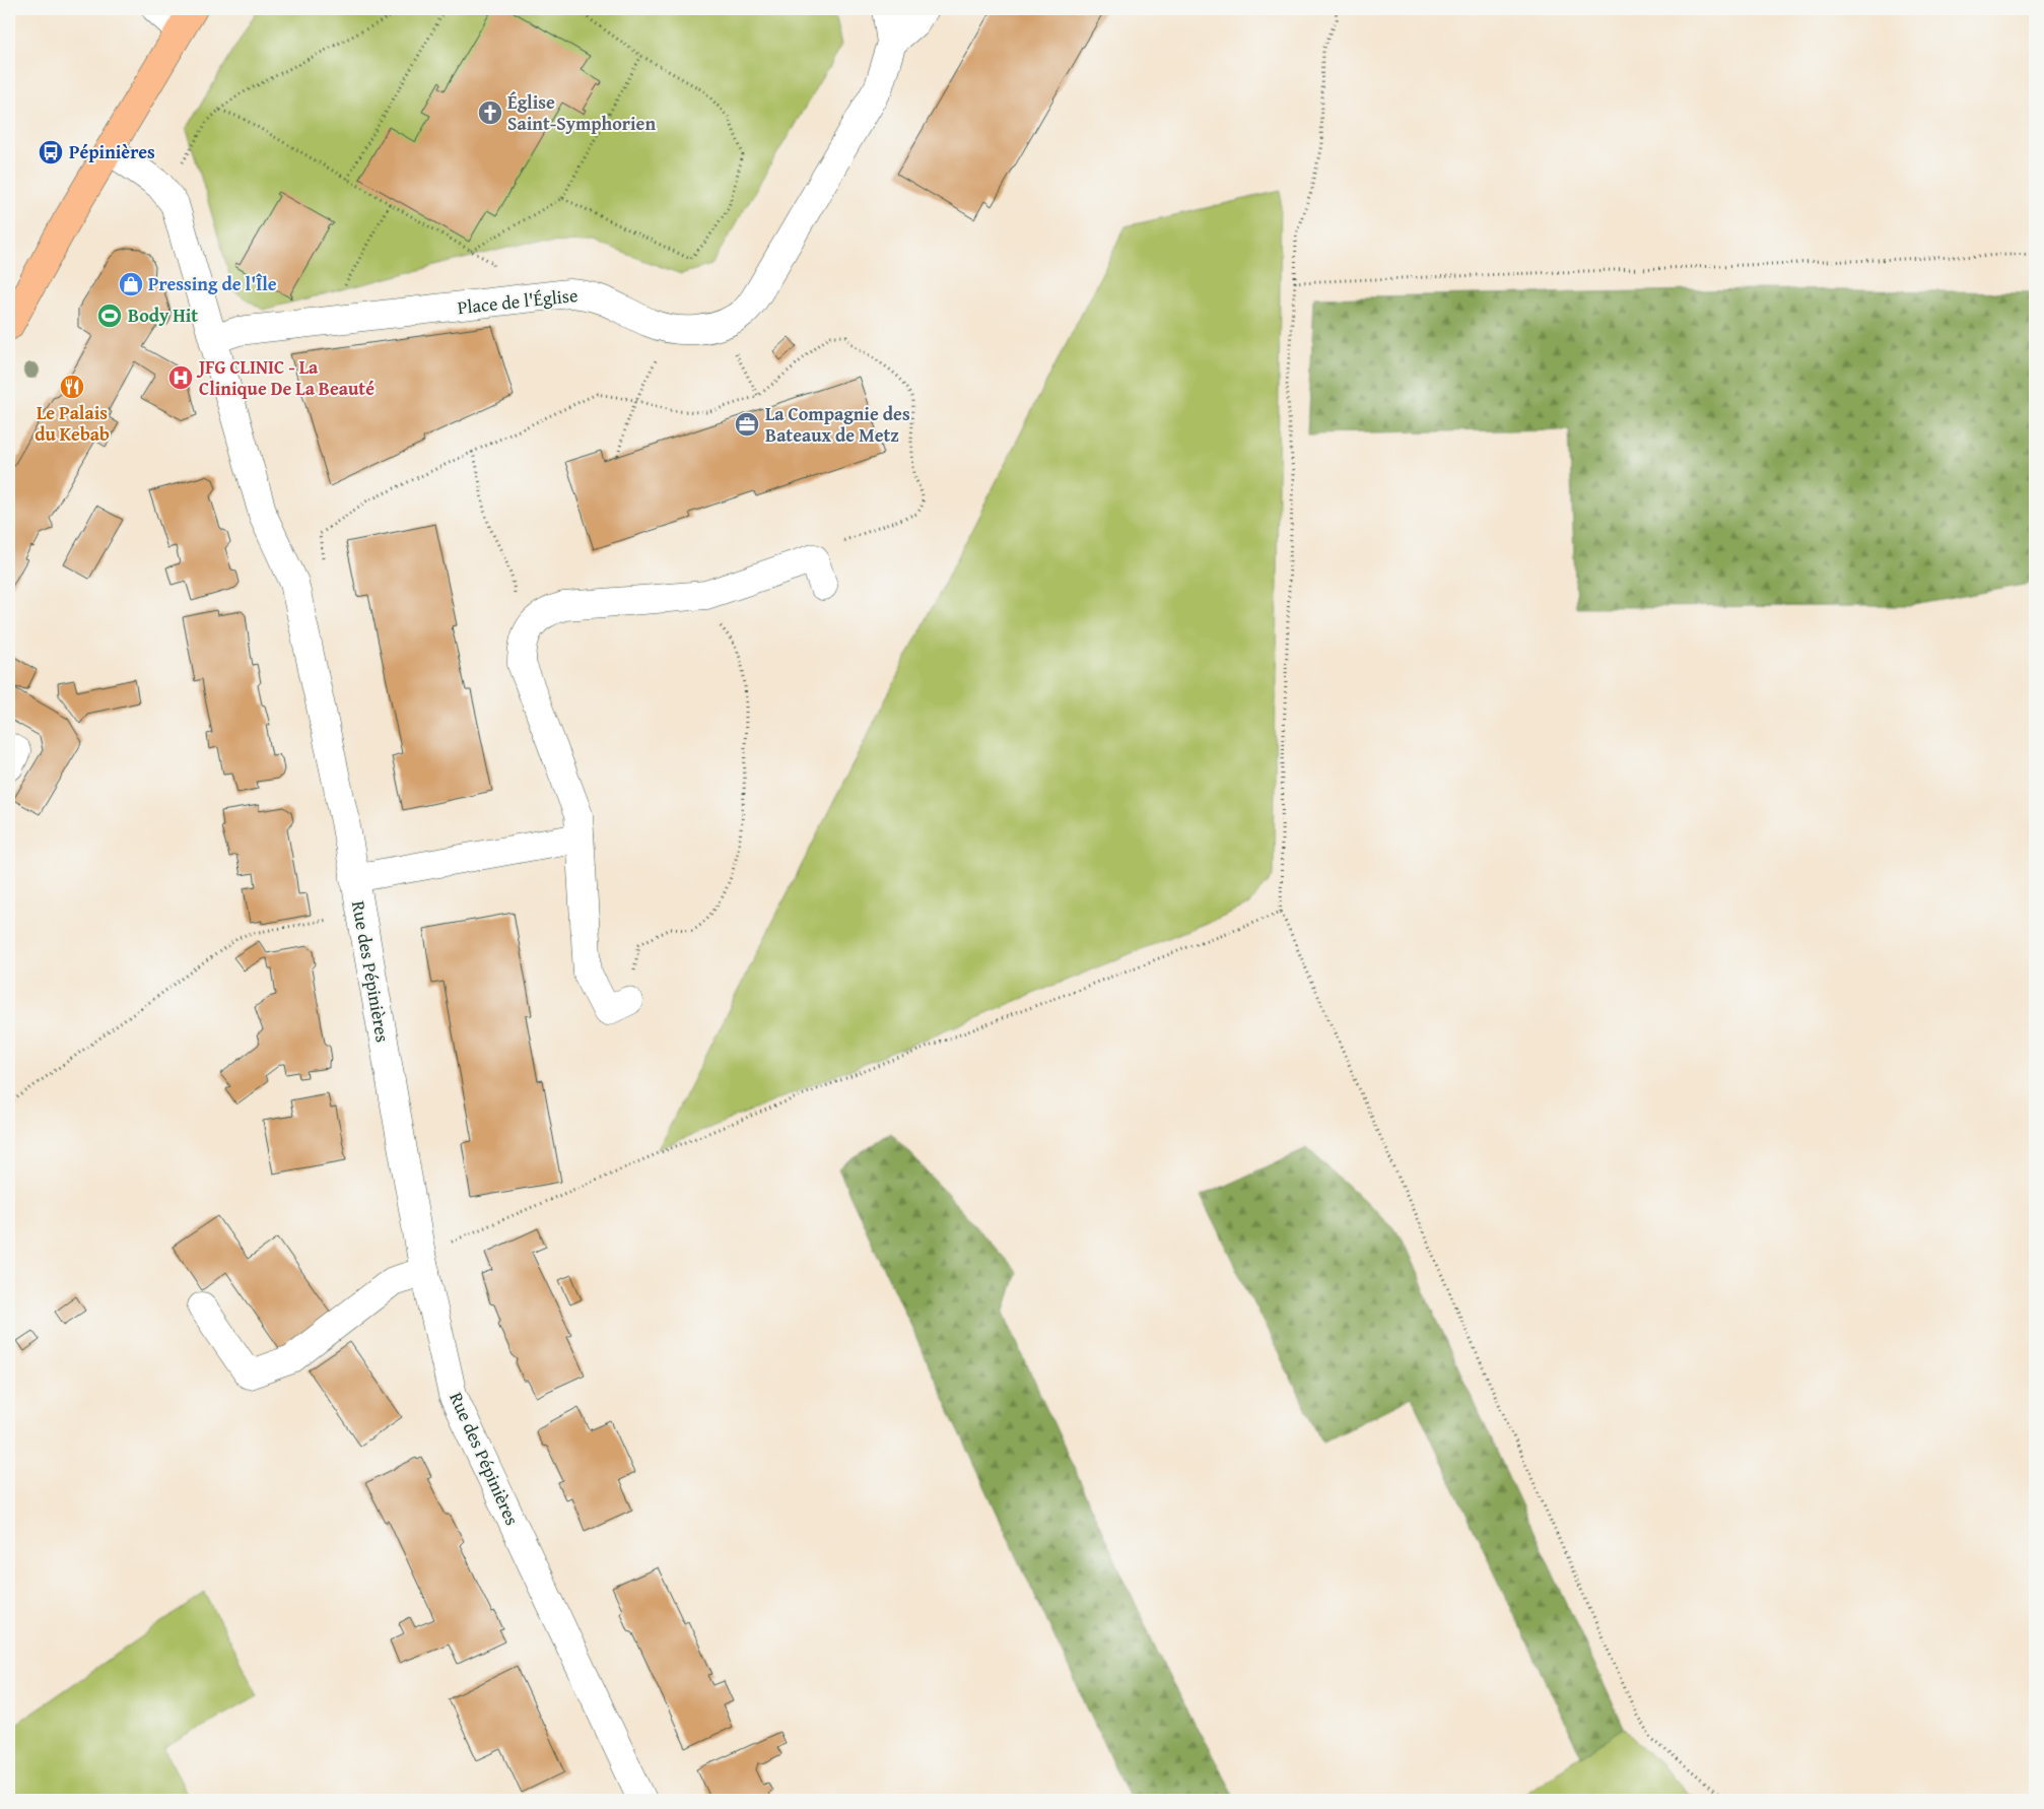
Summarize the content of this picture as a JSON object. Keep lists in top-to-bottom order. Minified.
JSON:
{"streets":{"street":["Place de l'Église","Rue des Pépinières"]},"crossings":[["Place de l'Église","Rue des Pépinières"]],"places":{"church":["Église Saint-Symphorien"],"bus stop":["Pépinières"],"shop":["Pressing de l'Île"],"sports":["Body Hit"],"hospital":["JFG CLINIC - La Clinique De La Beauté"],"restaurant":["Le Palais du Kebab"],"office":["La Compagnie des Bateaux de Metz"]}}
